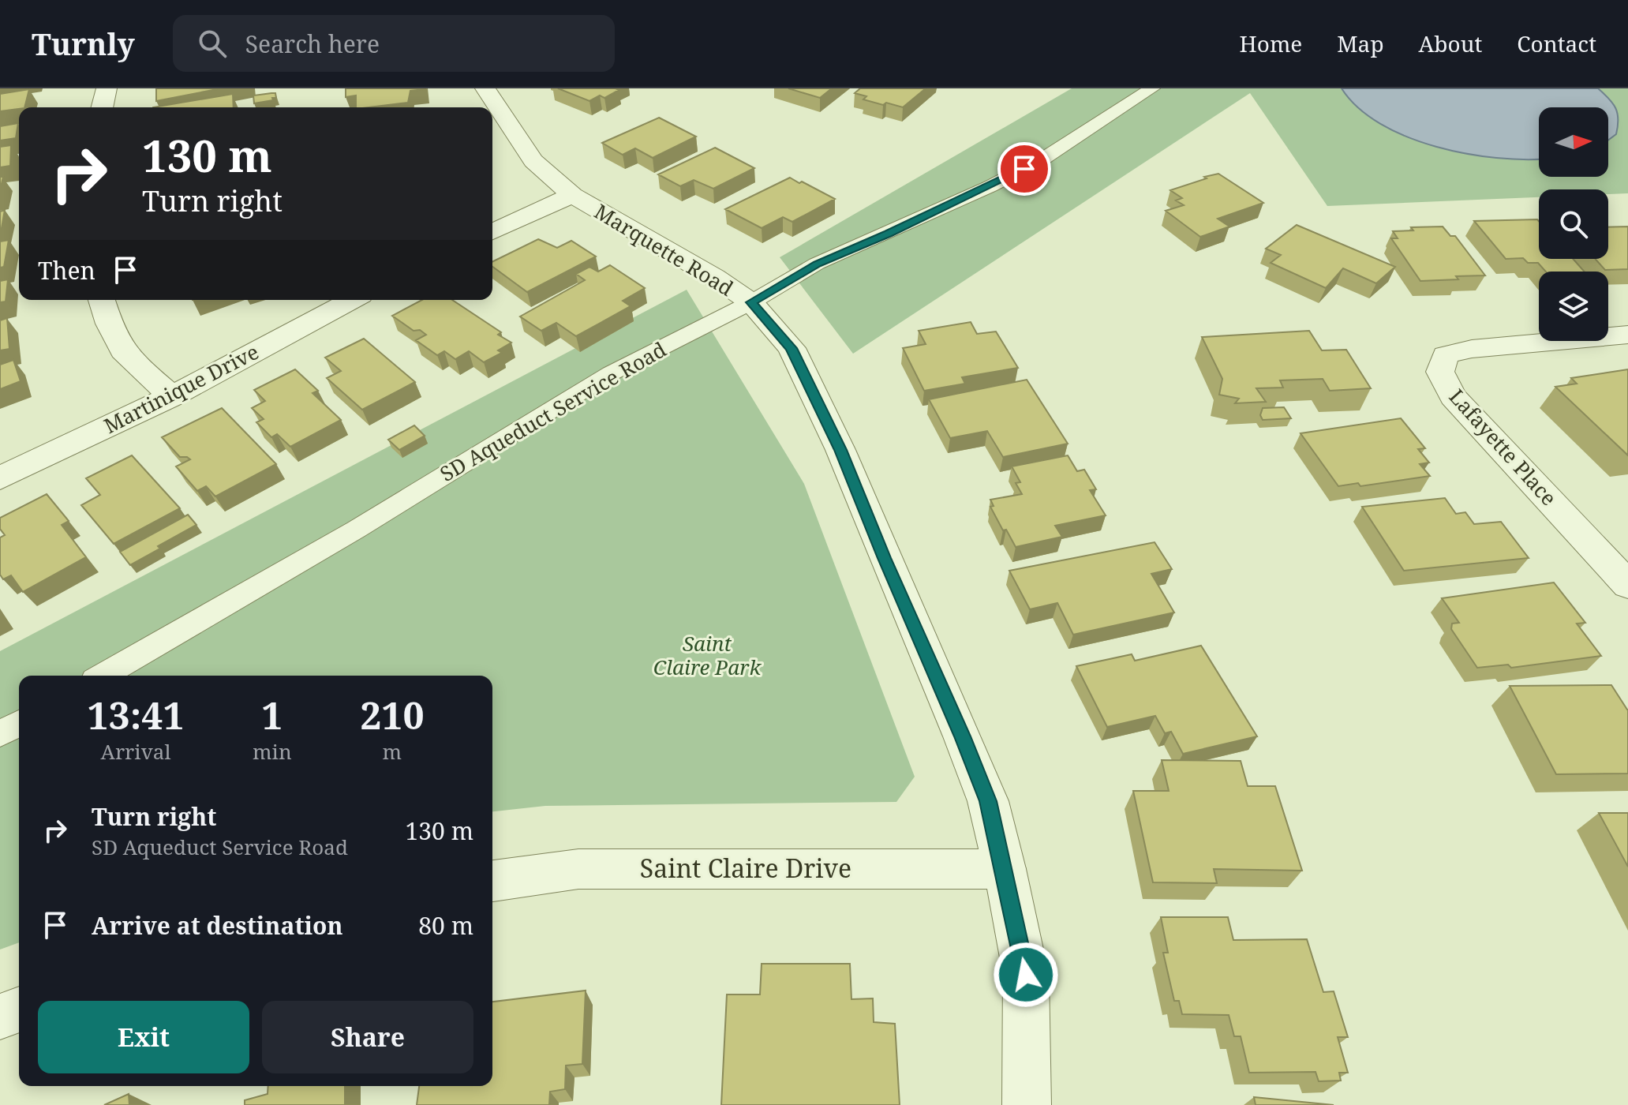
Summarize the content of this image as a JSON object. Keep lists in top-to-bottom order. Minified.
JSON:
{"streets":{"street":["Marquette Road","Martinique Drive","Lafayette Place","Saint Claire Drive"],"lane":["SD Aqueduct Service Road"]},"crossings":[["Marquette Road","SD Aqueduct Service Road"],["Marquette Road","Saint Claire Drive"]],"parks":["Saint Claire Park"],"north":"right","page":{"header":"Turnly","search":"Search here","nav":["Home","Map","About","Contact"],"turn":["130 m","Turn right"],"then":"Then","eta":["13:41","Arrival","1","min","210","m"],"list":[{"name":"Turn right","note":"SD Aqueduct Service Road","value":"130 m"},{"name":"Arrive at destination","value":"80 m"}],"buttons":["Exit","Share"]}}
